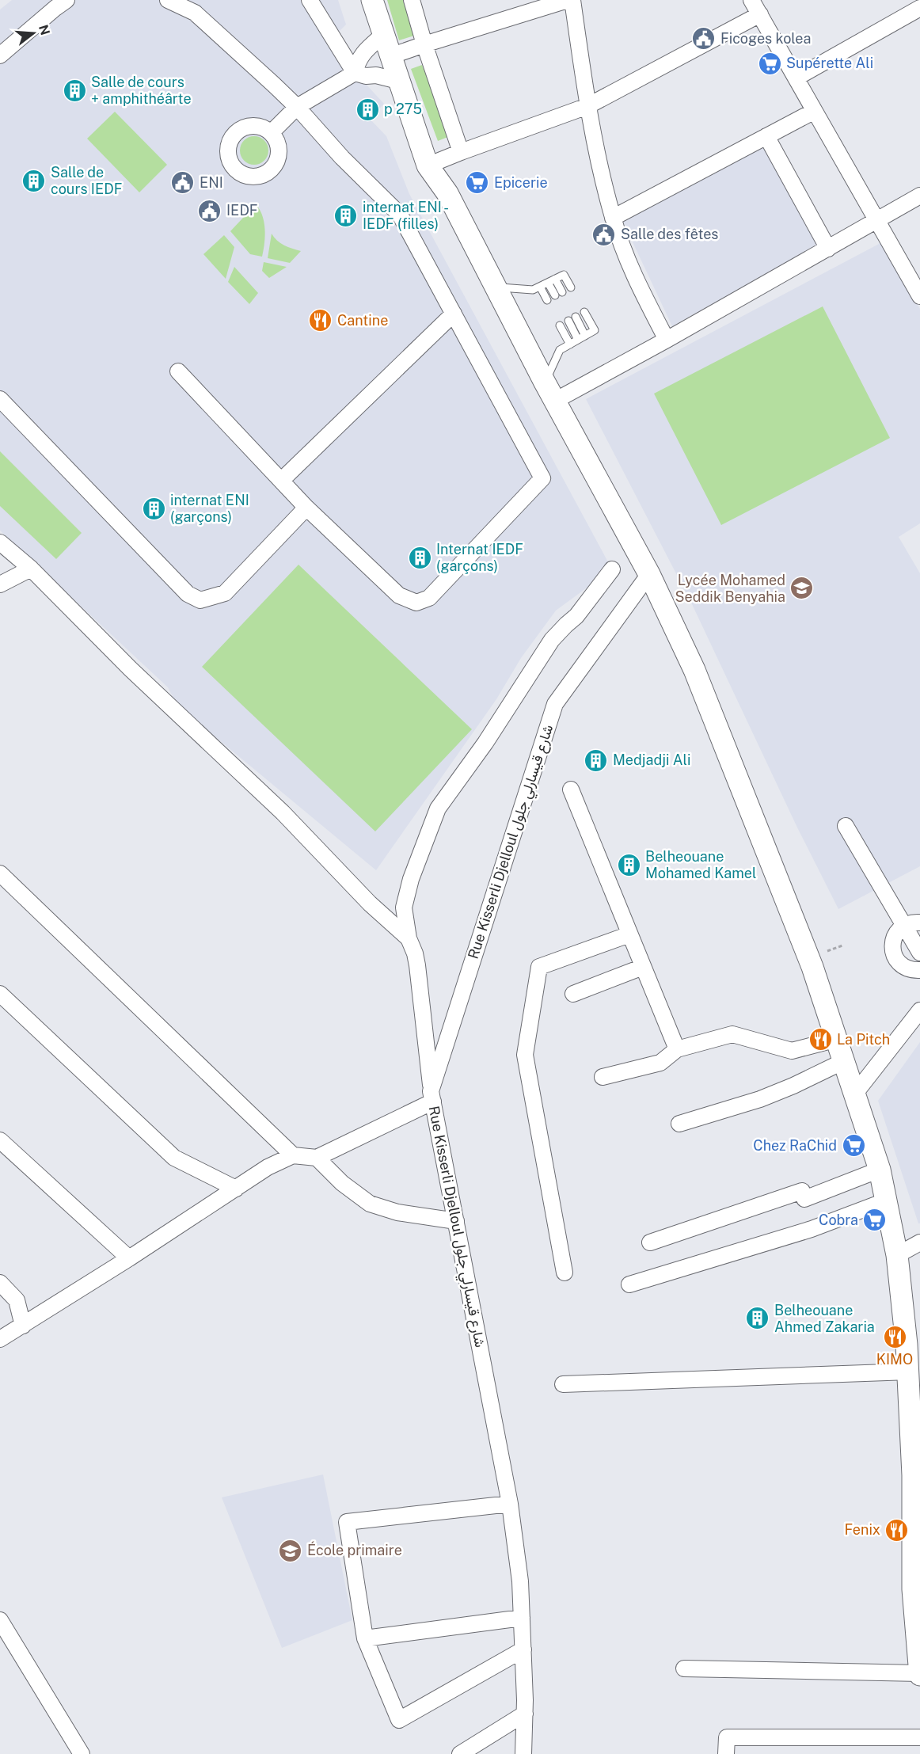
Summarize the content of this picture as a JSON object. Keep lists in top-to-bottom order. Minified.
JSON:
{"streets":{"street":["Rue Kisserli Djelloul شارع قيسارلي جلول"]},"places":{"public building":["Ficoges kolea","ENI","IEDF","Salle des fêtes"],"supermarket":["Supérette Ali","Epicerie","Chez RaChid","Cobra"],"building":["Salle de cours + amphithéârte","p 275","Salle de cours IEDF","internat ENI - IEDF (filles)","internat ENI (garçons)","Internat IEDF (garçons)","Medjadji Ali","Belheouane Mohamed Kamel","Belheouane Ahmed Zakaria"],"restaurant":["Cantine","La Pitch","KIMO","Fenix"],"school or university":["Lycée Mohamed Seddik Benyahia","École primaire"]},"north":"right"}
